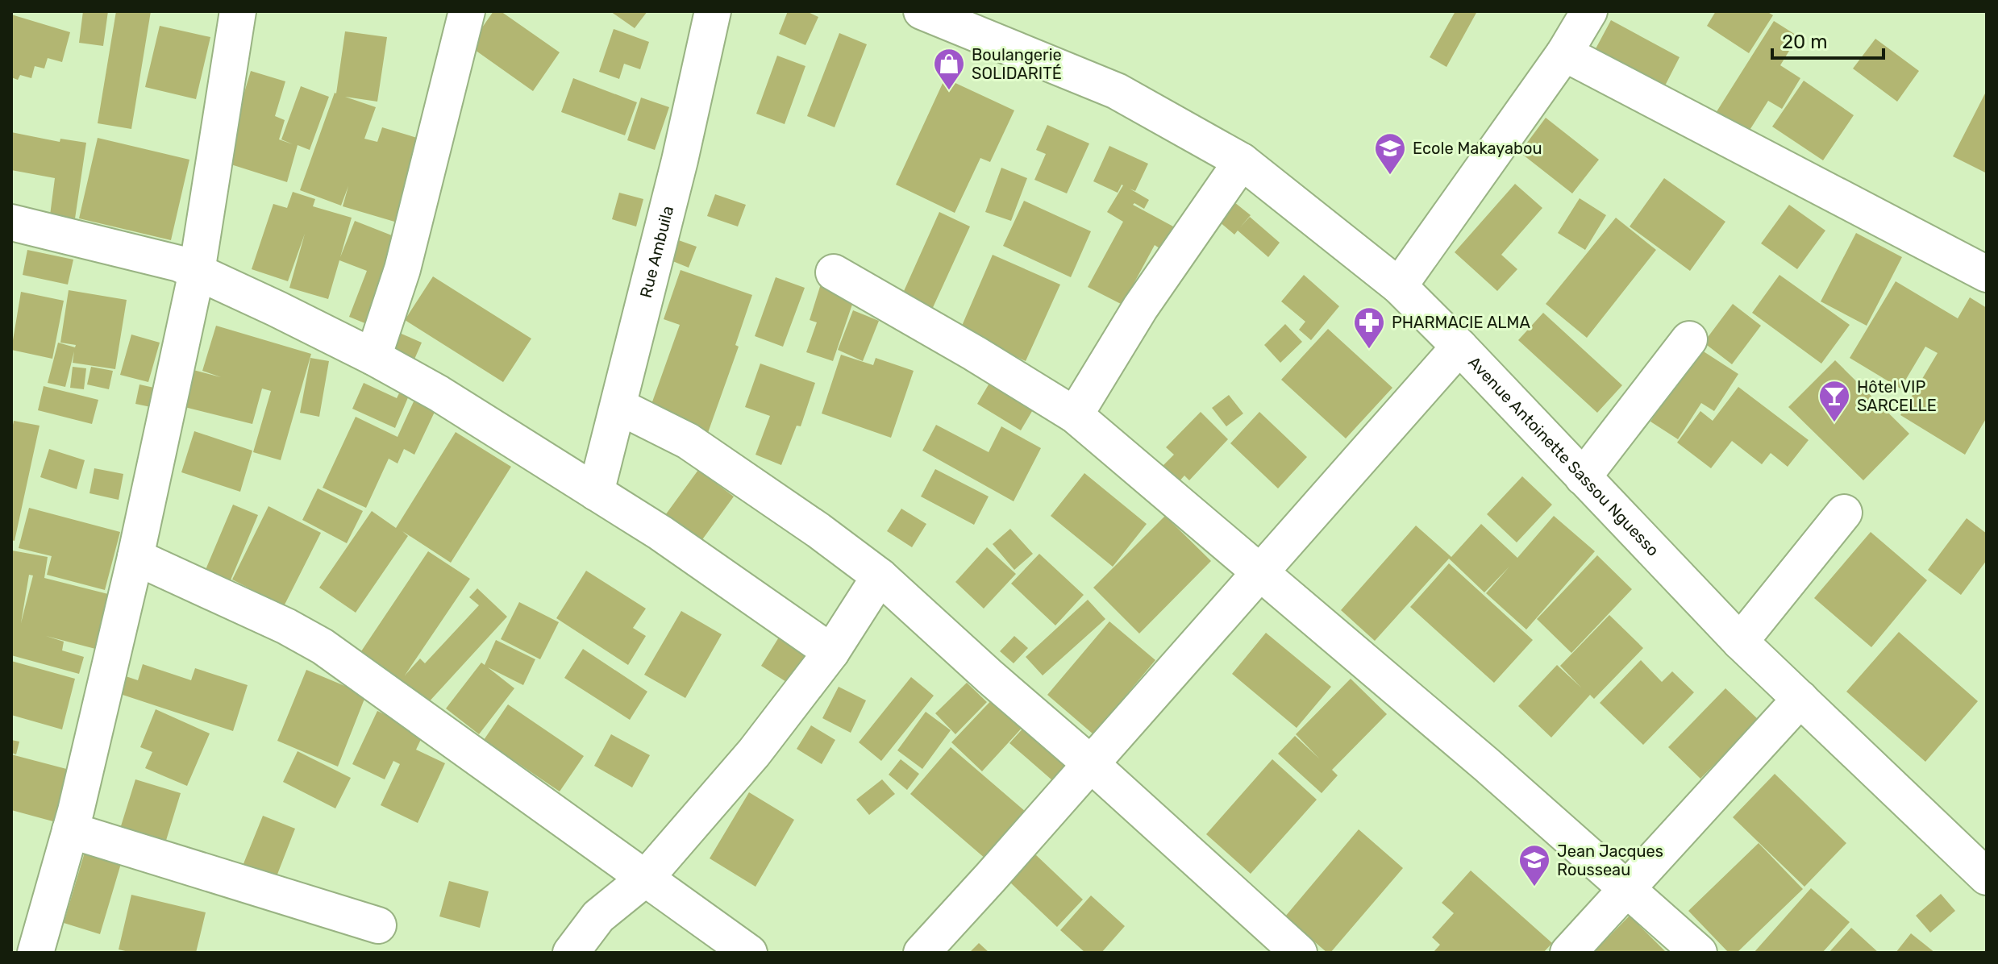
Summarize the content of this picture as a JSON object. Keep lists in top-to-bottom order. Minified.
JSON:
{"streets":{"street":["Rue Ambuila","Avenue Antoinette Sassou Nguesso"]},"places":{"shop":["Boulangerie SOLIDARITÉ"],"school or university":["Ecole Makayabou","Jean Jacques Rousseau"],"pharmacy":["PHARMACIE ALMA"],"bar":["Hôtel VIP SARCELLE"]},"scale_bar":"20 m"}
